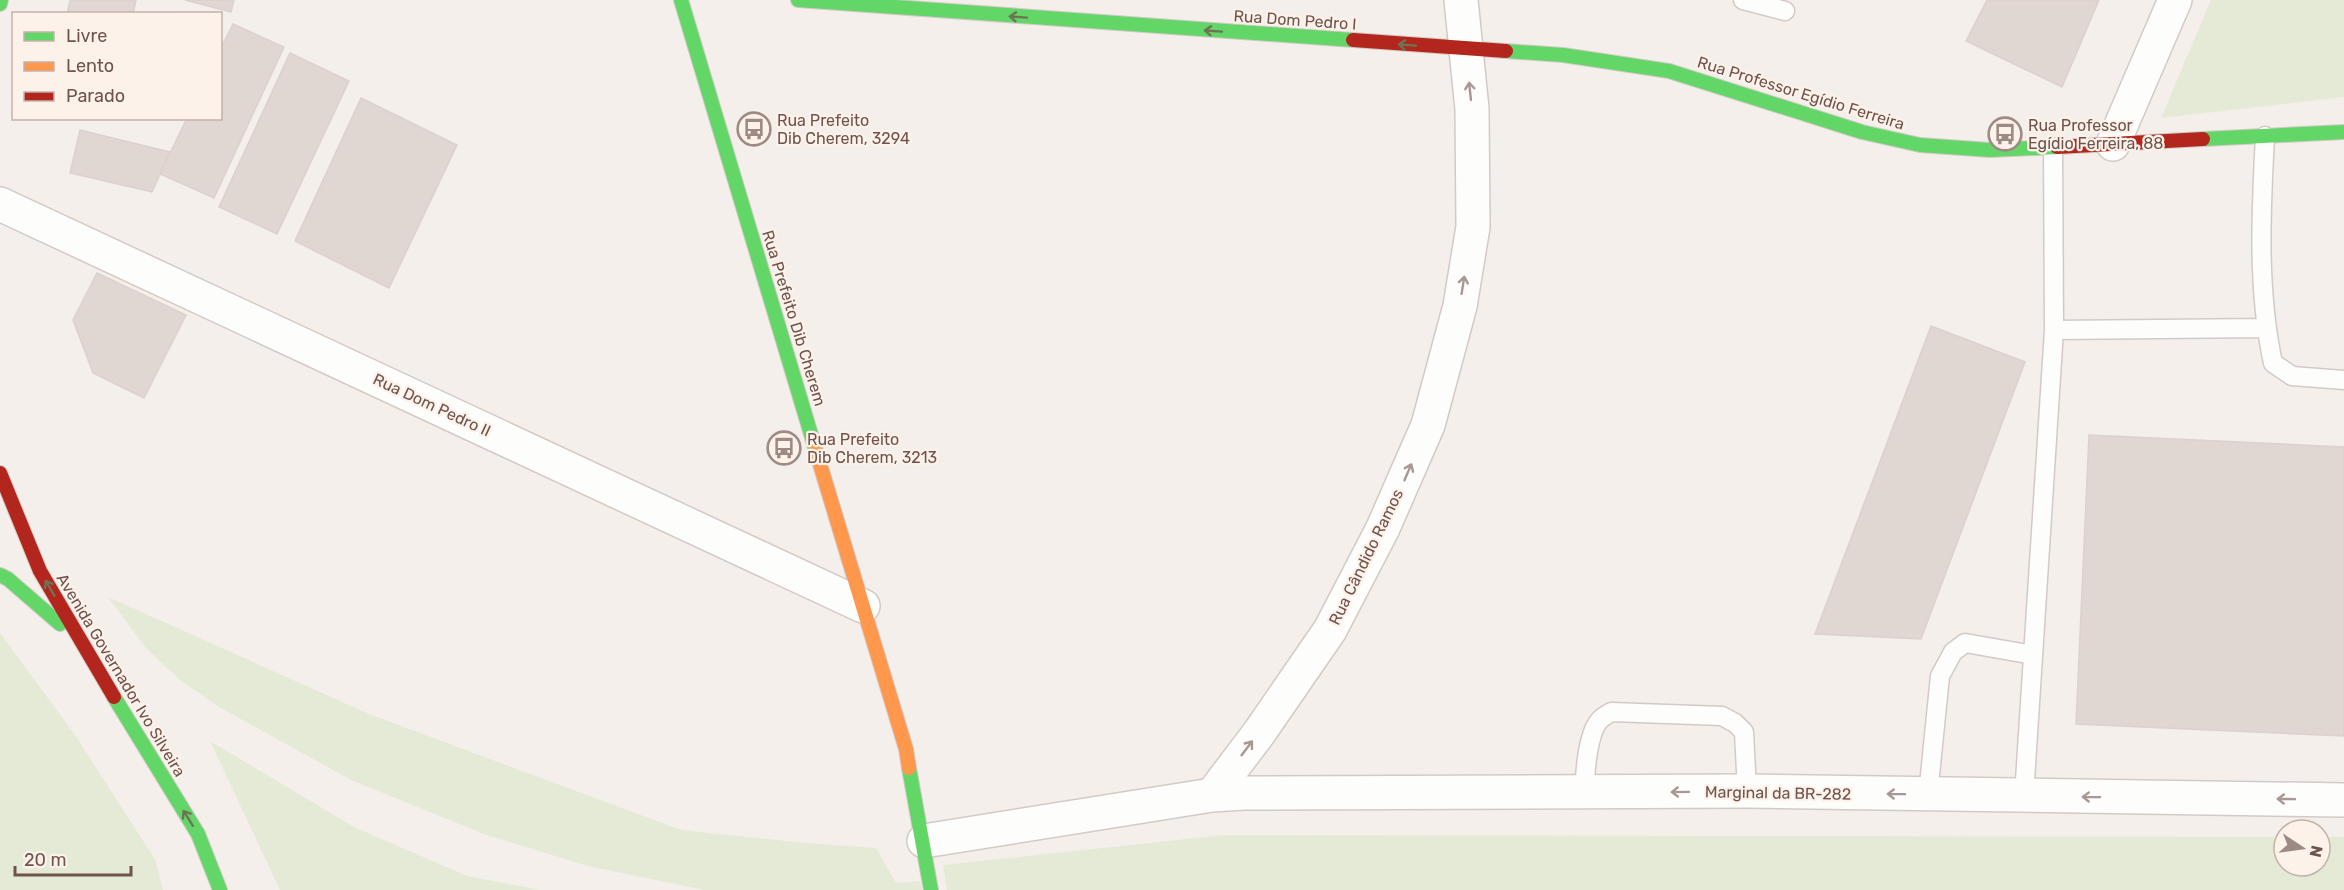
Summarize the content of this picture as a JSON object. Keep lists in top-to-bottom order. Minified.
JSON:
{"streets":{"street":["Rua Dom Pedro I","Rua Professor Egídio Ferreira","Rua Prefeito Dib Cherem","Rua Dom Pedro II","Rua Cândido Ramos","Avenida Governador Ivo Silveira","Marginal da BR-282"]},"crossings":[["Rua Dom Pedro I","Rua Professor Egídio Ferreira"],["Rua Dom Pedro I","Rua Cândido Ramos"],["Rua Professor Egídio Ferreira","Rua Cândido Ramos"],["Rua Prefeito Dib Cherem","Rua Dom Pedro II"],["Rua Cândido Ramos","Marginal da BR-282"]],"one_way":["Rua Dom Pedro I","Rua Cândido Ramos","Avenida Governador Ivo Silveira","Marginal da BR-282"],"places":{"bus stop":["Rua Prefeito Dib Cherem, 3294","Rua Professor Egídio Ferreira, 88","Rua Prefeito Dib Cherem, 3213"]},"legend":["Livre","Lento","Parado"],"scale_bar":"20 m","north":"right"}
